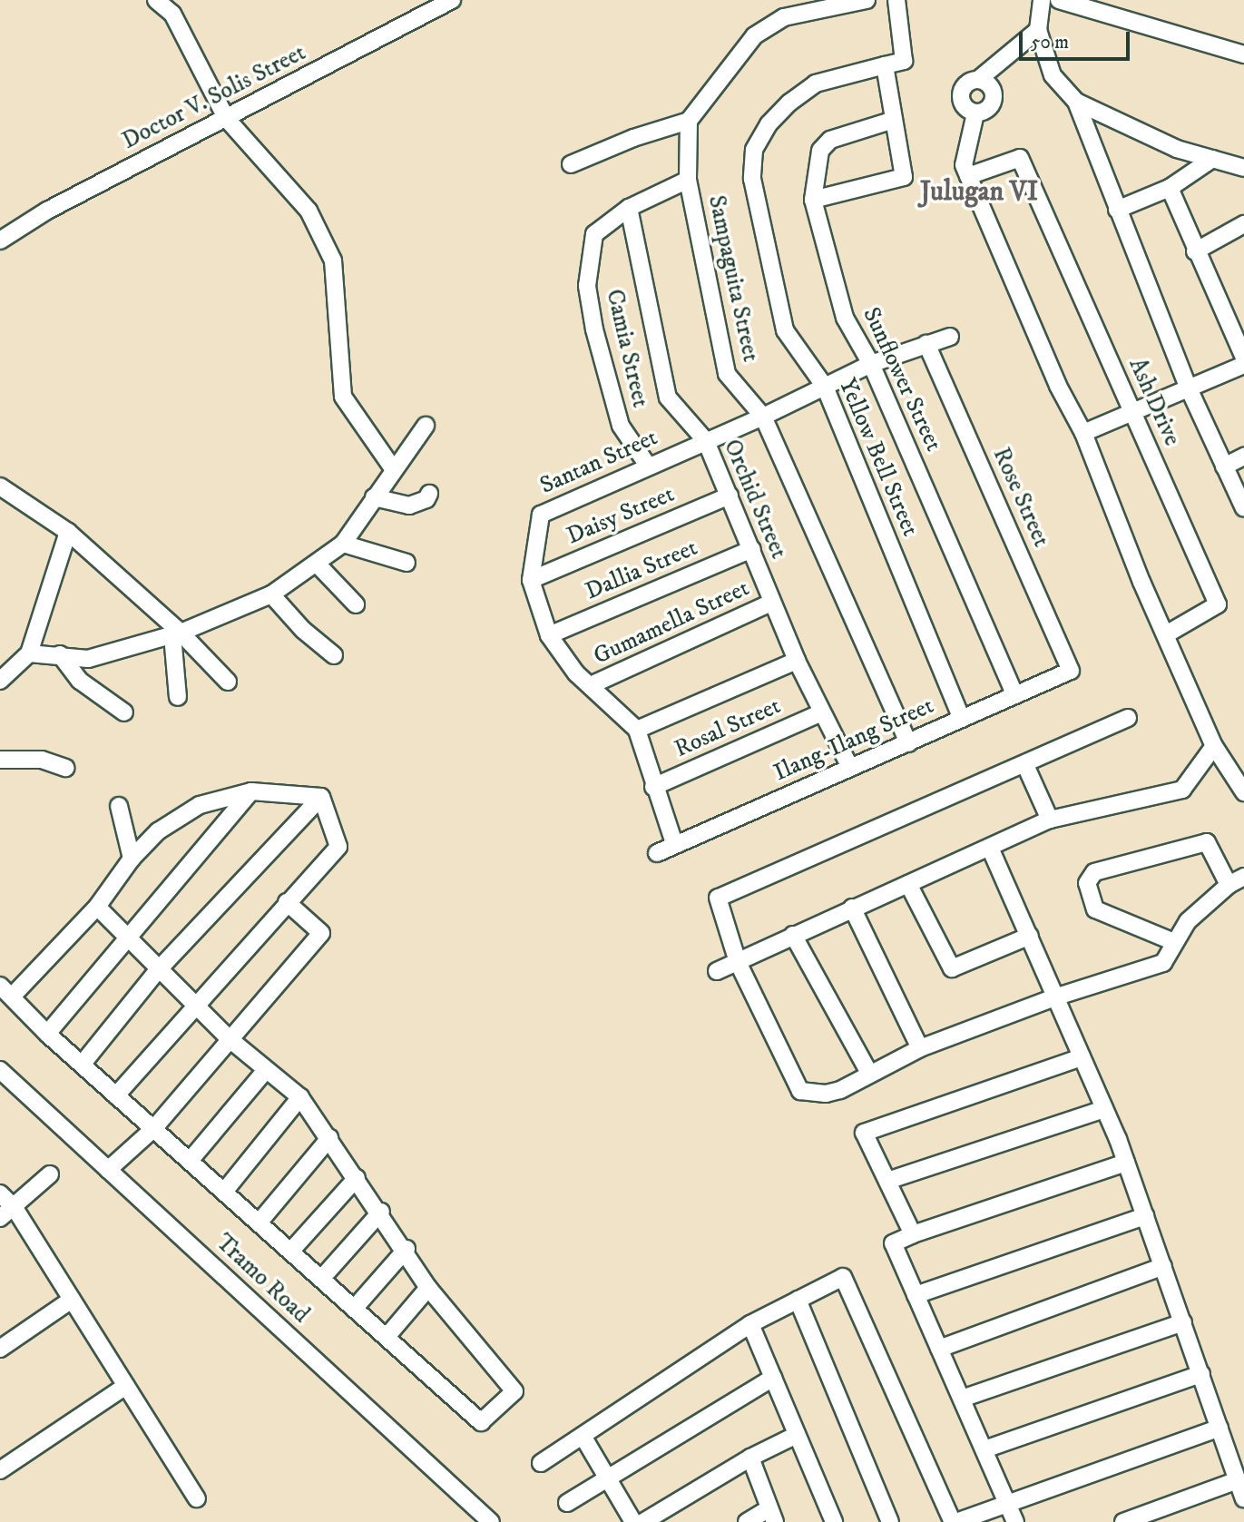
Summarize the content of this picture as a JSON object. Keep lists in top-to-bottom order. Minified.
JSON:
{"streets":{"street":["Doctor V. Solis Street","Sampaguita Street","Camia Street","Sunflower Street","Ash Drive","Yellow Bell Street","Santan Street","Rose Street","Orchid Street","Daisy Street","Dallia Street","Gumamella Street","Rosal Street","Ilang-Ilang Street","Tramo Road"]},"crossings":[["Sampaguita Street","Santan Street"],["Sampaguita Street","Ilang-Ilang Street"],["Camia Street","Santan Street"],["Camia Street","Orchid Street"],["Sunflower Street","Santan Street"],["Sunflower Street","Ilang-Ilang Street"],["Yellow Bell Street","Santan Street"],["Yellow Bell Street","Ilang-Ilang Street"],["Santan Street","Rose Street"],["Santan Street","Orchid Street"],["Santan Street","Daisy Street"],["Santan Street","Dallia Street"],["Santan Street","Gumamella Street"],["Rose Street","Ilang-Ilang Street"],["Orchid Street","Daisy Street"],["Orchid Street","Dallia Street"],["Orchid Street","Gumamella Street"],["Orchid Street","Rosal Street"],["Orchid Street","Ilang-Ilang Street"]],"districts":["Julugan VI"],"scale_bar":"50 m"}
